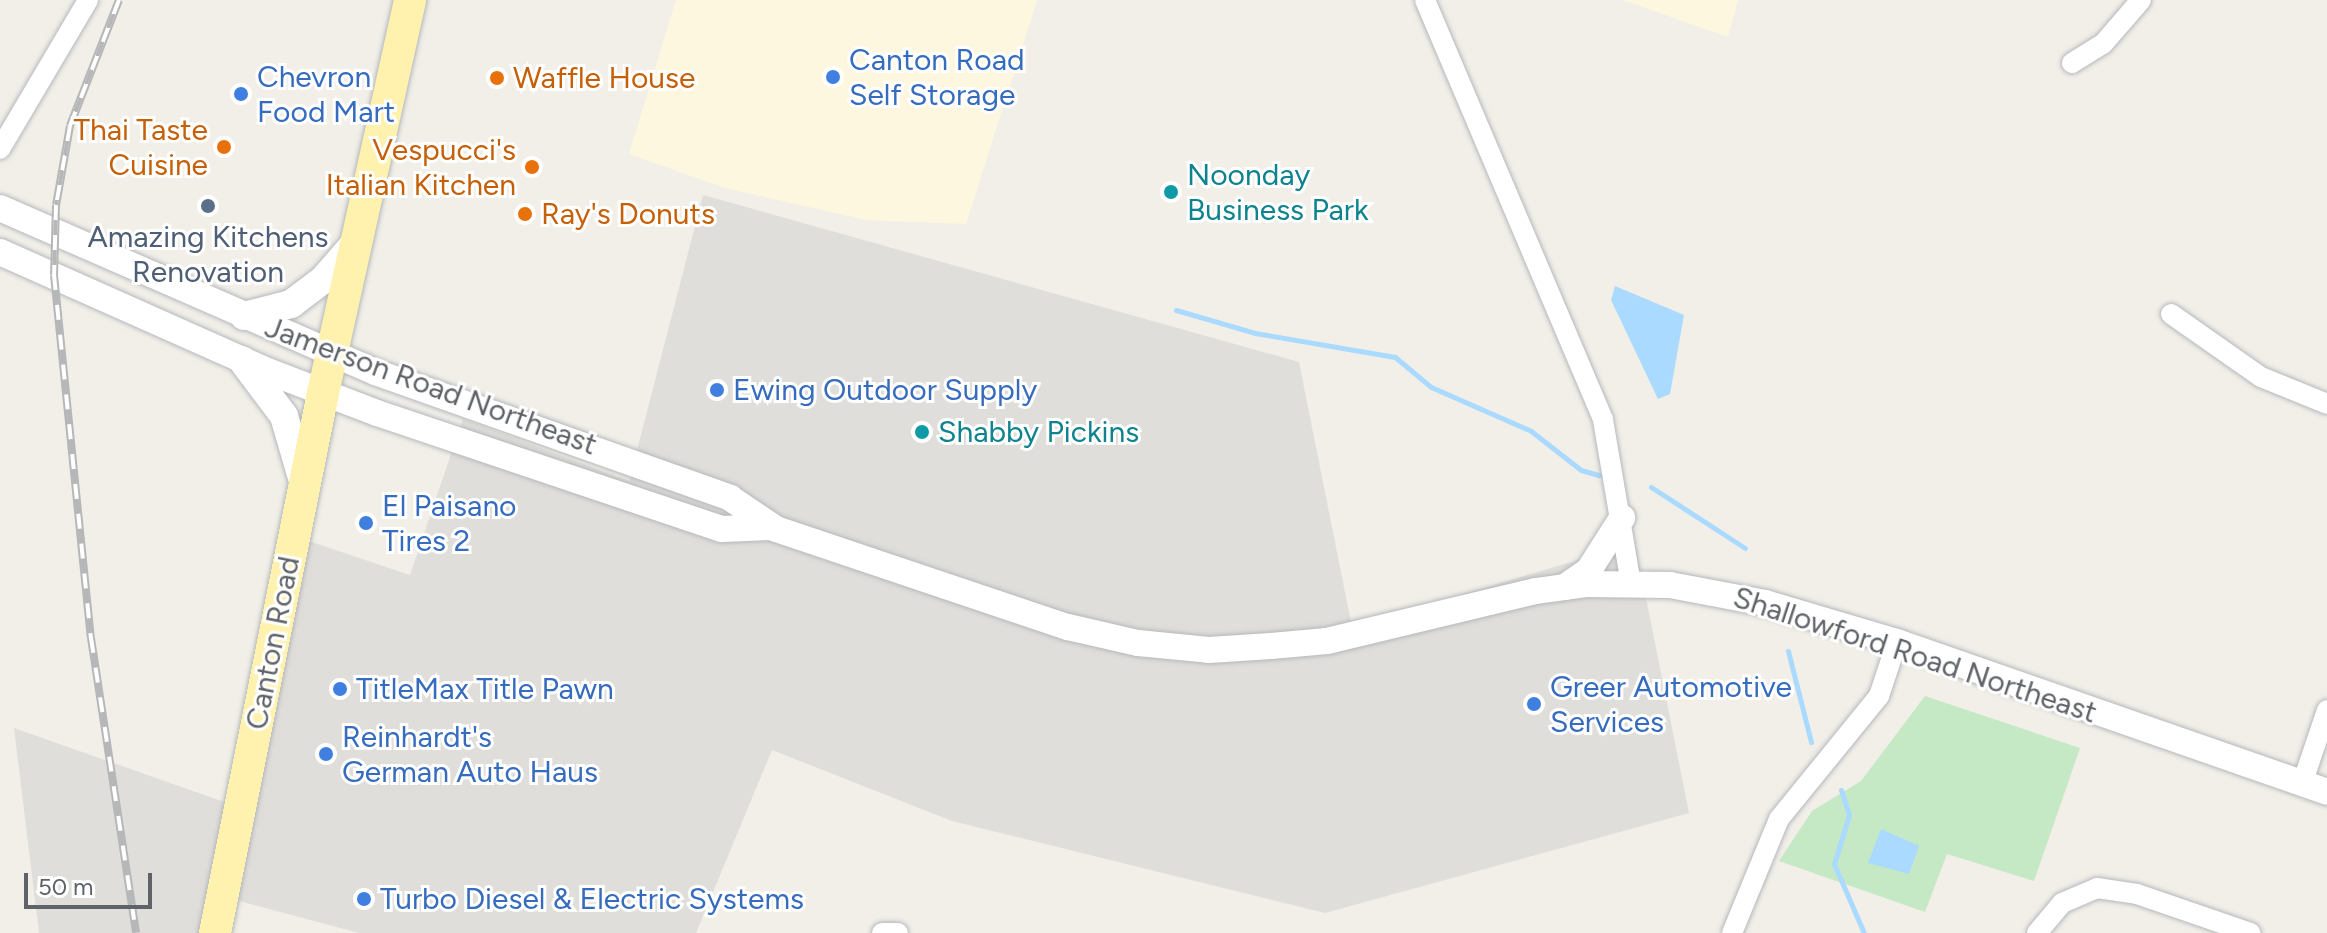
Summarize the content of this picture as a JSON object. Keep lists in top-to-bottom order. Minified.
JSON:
{"streets":{"main road":["Canton Road"],"street":["Jamerson Road Northeast","Shallowford Road Northeast"]},"crossings":[["Jamerson Road Northeast","Canton Road"],["Jamerson Road Northeast","Shallowford Road Northeast"]],"places":["Canton Road Self Storage","Waffle House","Chevron Food Mart","Thai Taste Cuisine","Vespucci's Italian Kitchen","Noonday Business Park","Amazing Kitchens Renovation","Ray's Donuts","Ewing Outdoor Supply","Shabby Pickins","El Paisano Tires 2","TitleMax Title Pawn","Greer Automotive Services","Reinhardt's German Auto Haus","Turbo Diesel & Electric Systems"],"scale_bar":"50 m"}
